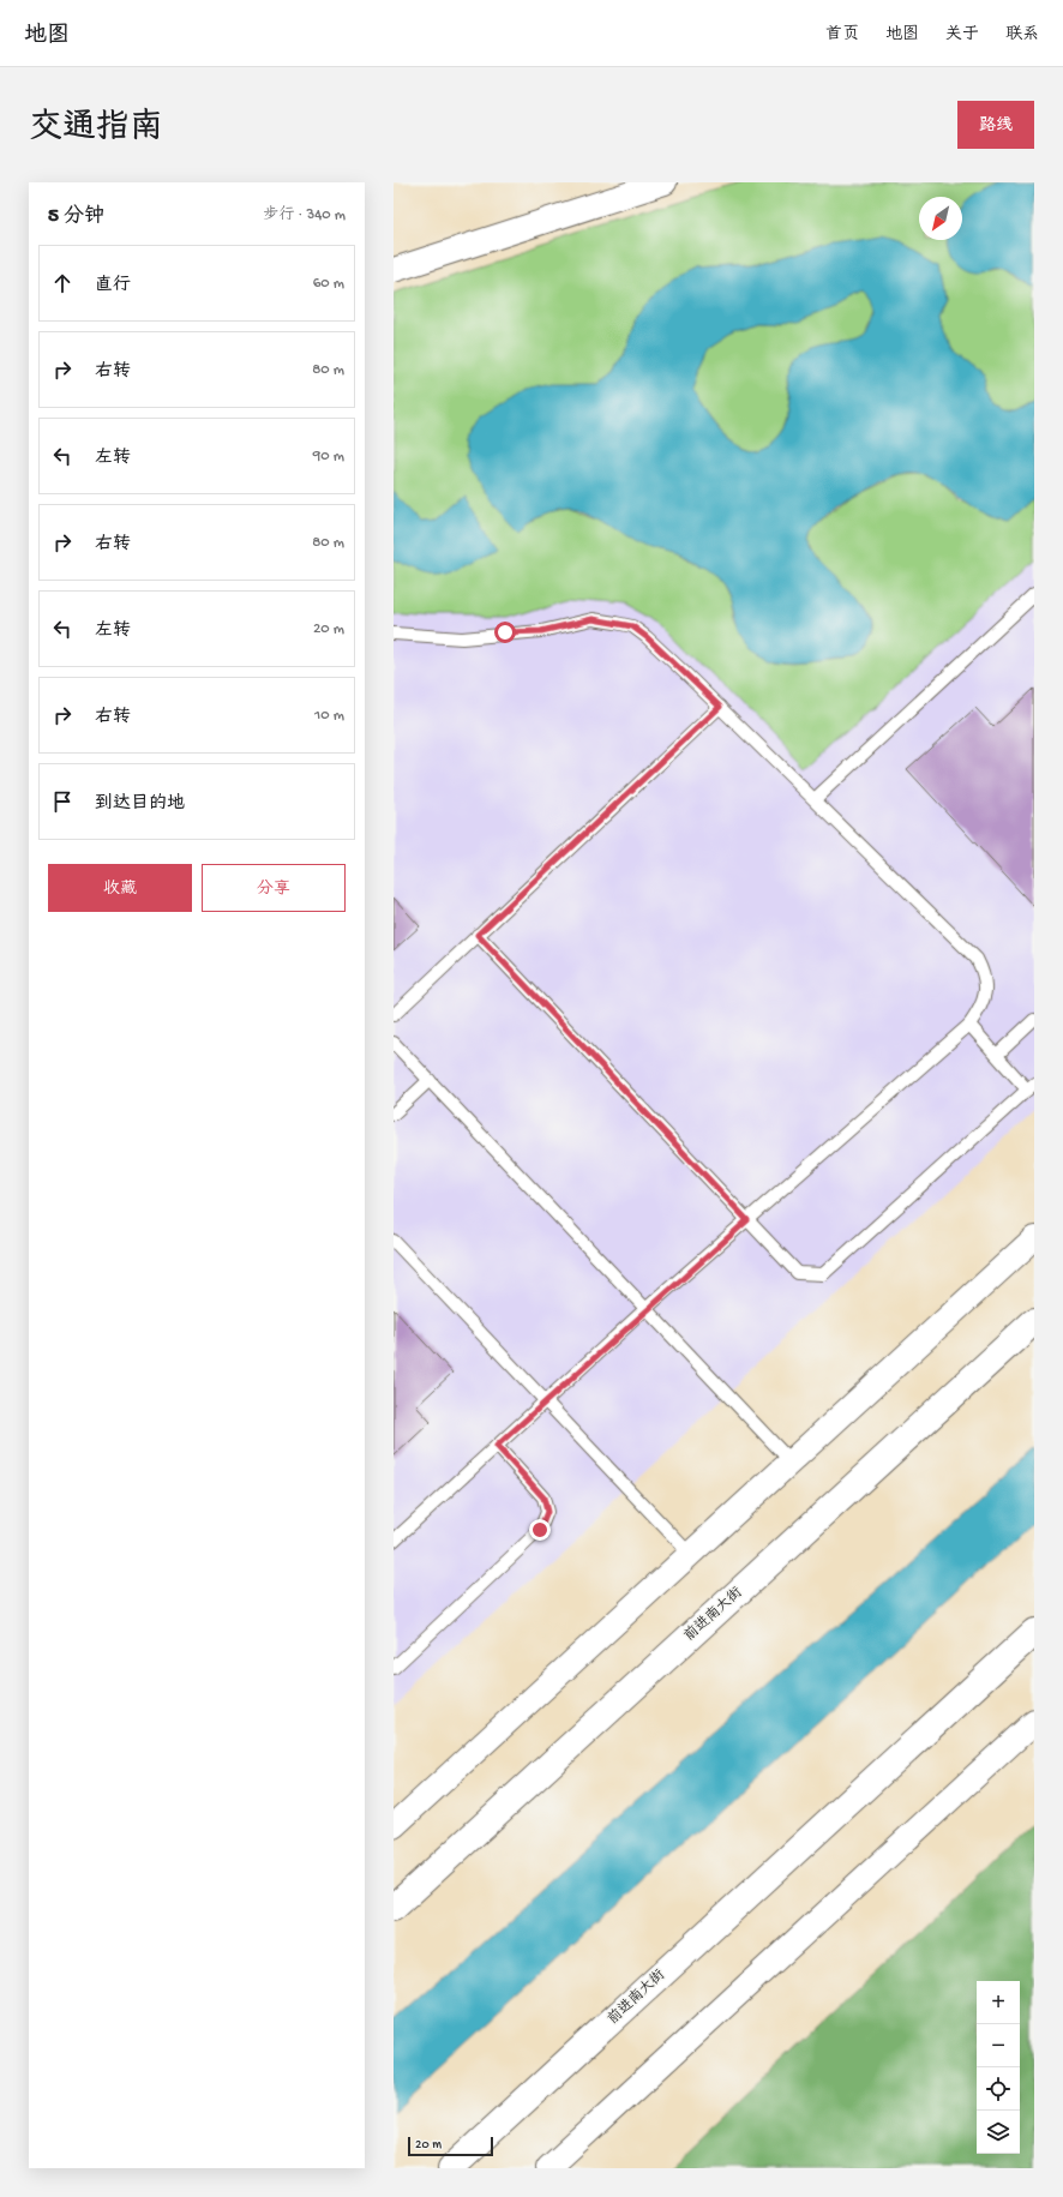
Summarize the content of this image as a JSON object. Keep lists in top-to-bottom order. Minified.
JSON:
{"streets":{"main road":["前进南大街"]},"scale_bar":"20 m","north":"bottom left","page":{"header":"地图","nav":["首页","地图","关于","联系"],"title":"交通指南","buttons":["路线",["收藏","分享"]],"heading":["5 分钟","步行 · 340 m"],"list":[["直行","60 m"],["右转","80 m"],["左转","90 m"],["右转","80 m"],["左转","20 m"],["右转","10 m"],"到达目的地"],"map_buttons":["+","−"],"scale":"20 m"}}
